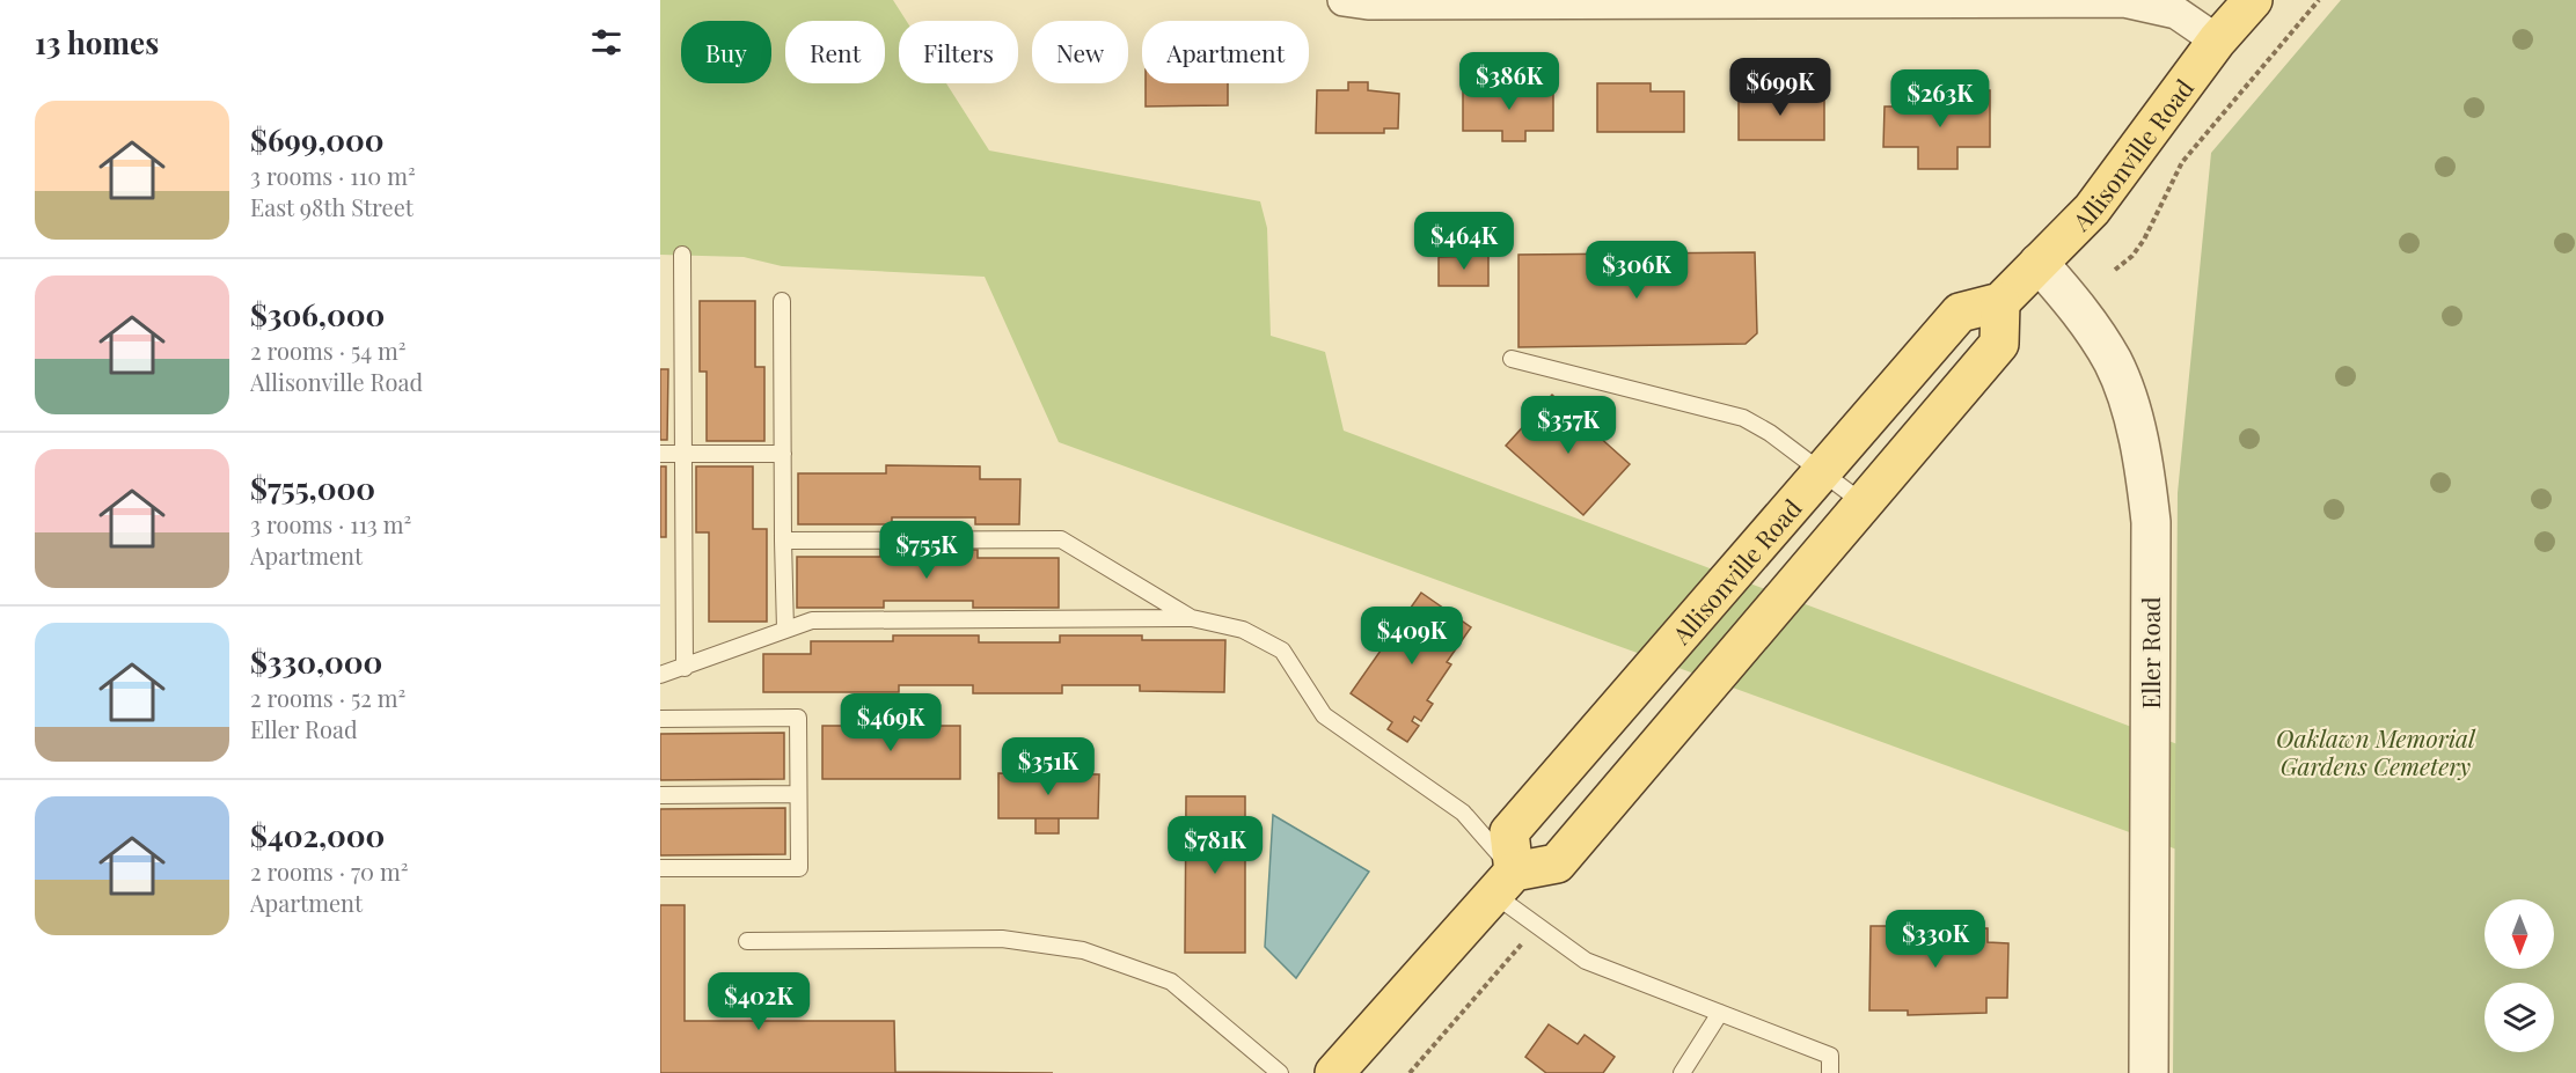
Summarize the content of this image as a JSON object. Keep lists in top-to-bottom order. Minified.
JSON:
{"streets":{"main road":["Allisonville Road"],"street":["Eller Road"]},"crossings":[["Allisonville Road","Eller Road"]],"parks":["Oaklawn Memorial Gardens Cemetery"],"north":"bottom","page":{"heading":"13 homes","chip":["Buy","Rent","Filters","New","Apartment"],"price":["$386K","$699K","$263K","$464K","$306K","$357K","$755K","$409K","$469K","$351K","$781K","$330K","$402K"],"list":[{"name":"$699,000","note":"3 rooms · 110 m² · East 98th Street"},{"name":"$306,000","note":"2 rooms · 54 m² · Allisonville Road"},{"name":"$755,000","note":"3 rooms · 113 m² · Apartment"},{"name":"$330,000","note":"2 rooms · 52 m² · Eller Road"},{"name":"$402,000","note":"2 rooms · 70 m² · Apartment"}]}}
